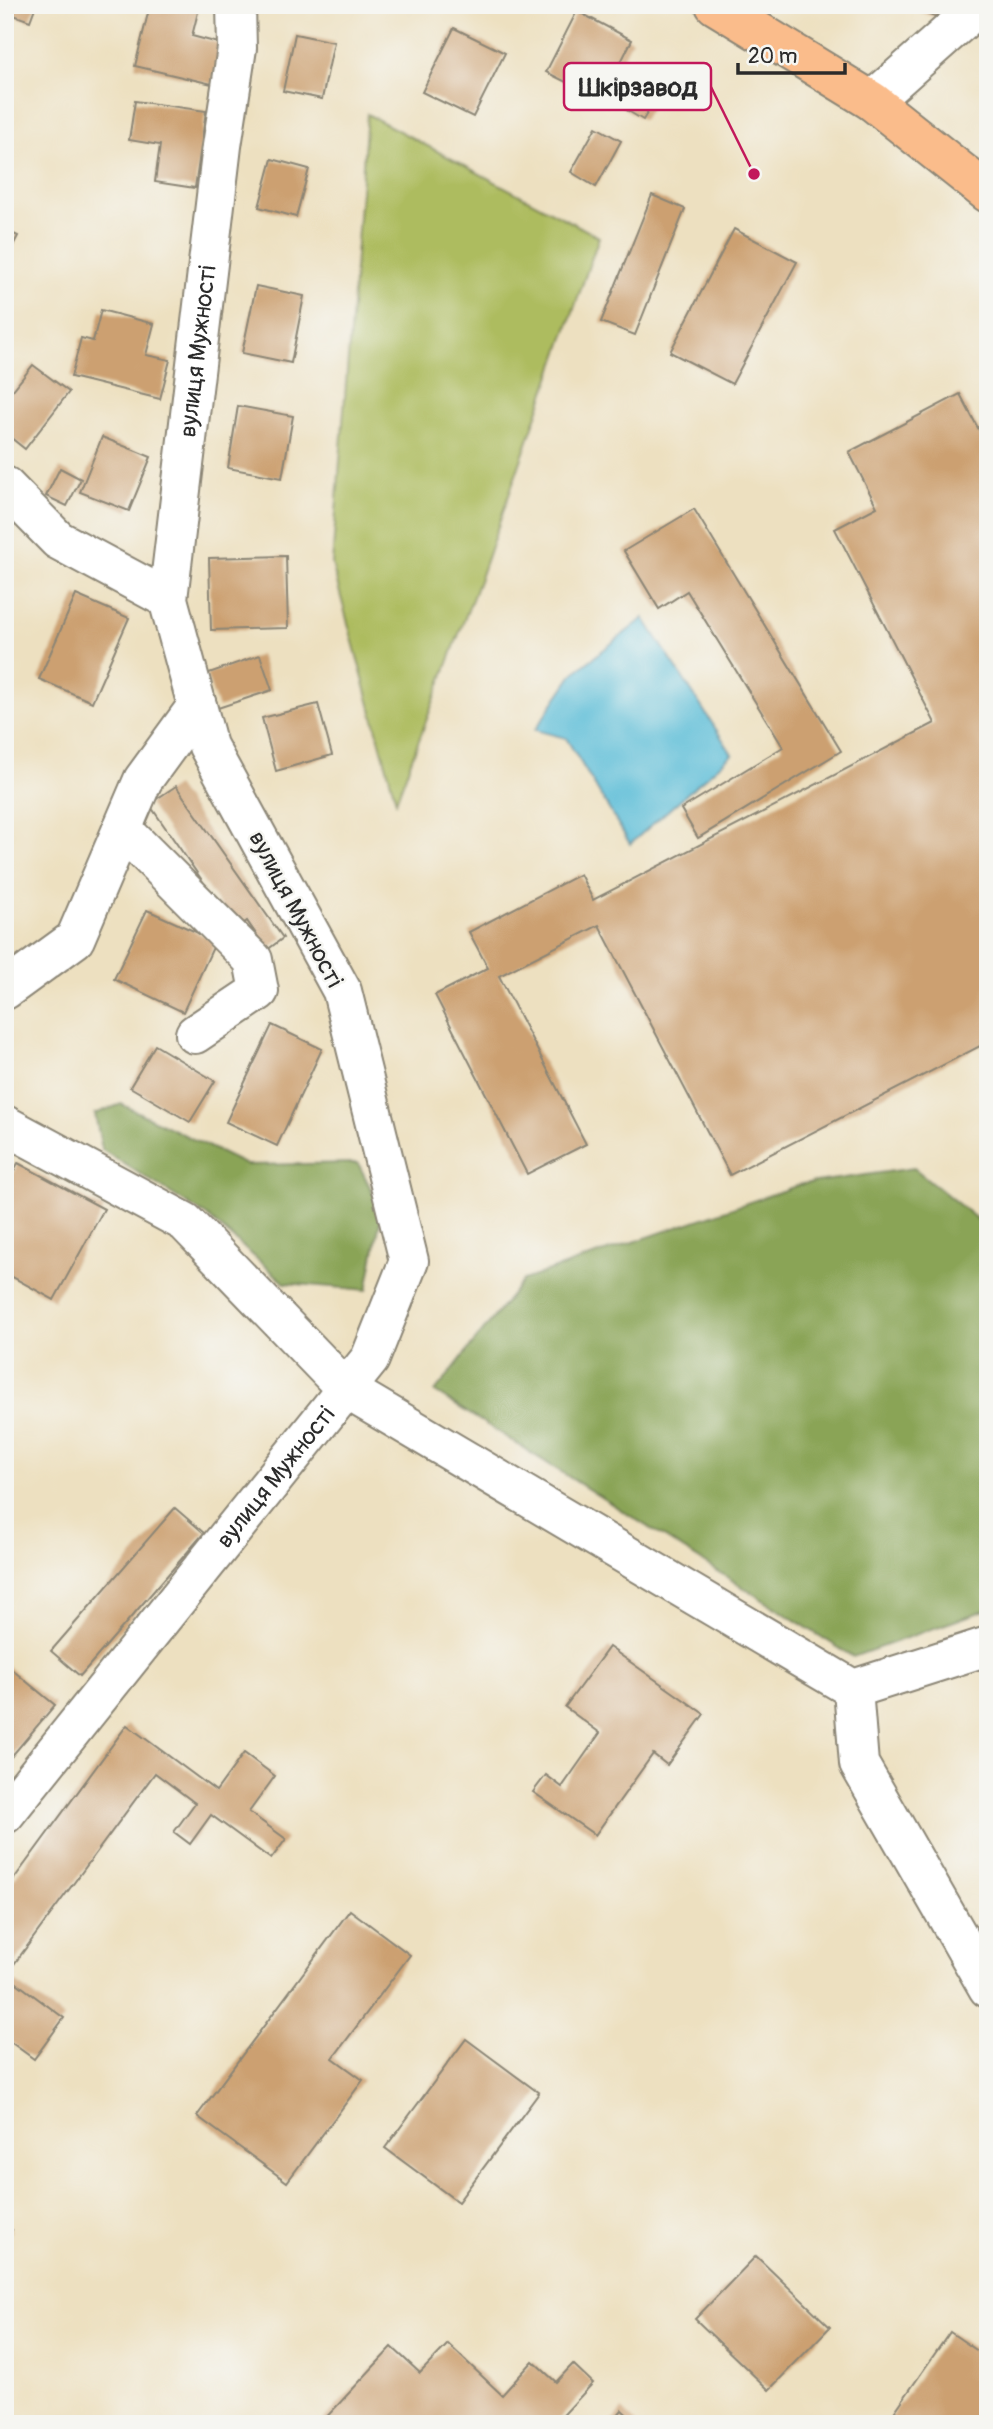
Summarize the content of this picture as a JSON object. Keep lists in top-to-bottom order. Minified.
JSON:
{"streets":{"street":["вулиця Мужності"]},"places":["Шкірзавод"],"scale_bar":"20 m"}
